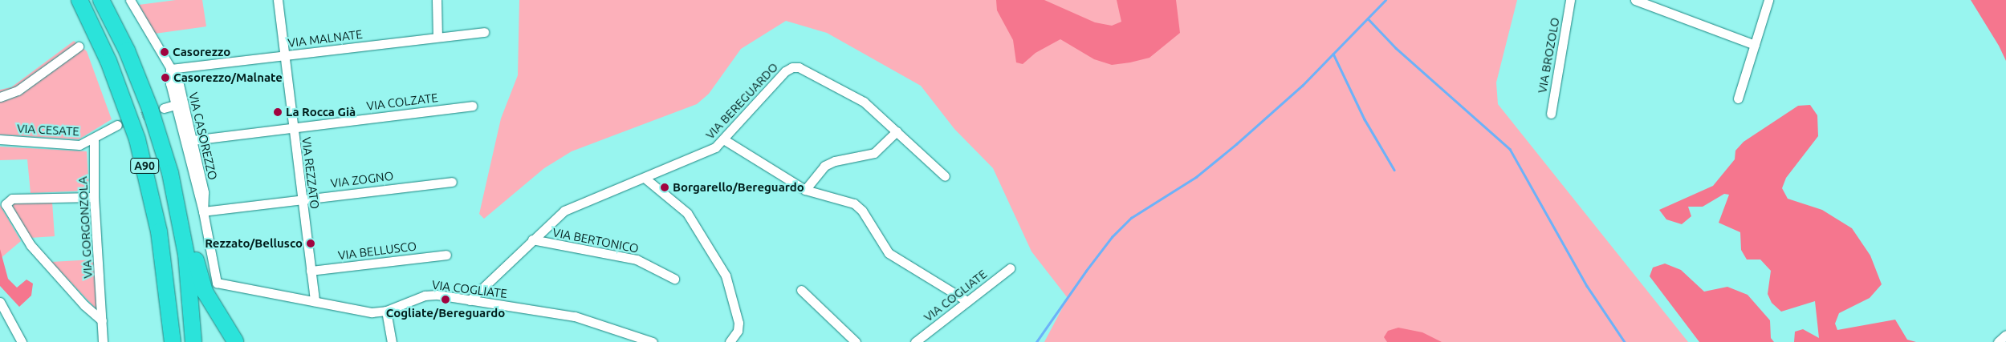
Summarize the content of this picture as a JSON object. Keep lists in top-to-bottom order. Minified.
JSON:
{"streets":{"highway":["A90"],"street":["VIA MALNATE","VIA BROZOLO","VIA BEREGUARDO","VIA COLZATE","VIA CESATE","VIA CASOREZZO","VIA REZZATO","VIA ZOGNO","VIA GORGONZOLA","VIA BERTONICO","VIA BELLUSCO","VIA COGLIATE"]},"crossings":[["VIA MALNATE","VIA CASOREZZO"],["VIA MALNATE","VIA REZZATO"],["VIA BEREGUARDO","VIA BERTONICO"],["VIA BEREGUARDO","VIA COGLIATE"],["VIA COLZATE","VIA CASOREZZO"],["VIA COLZATE","VIA REZZATO"],["VIA CESATE","VIA GORGONZOLA"],["VIA CASOREZZO","VIA ZOGNO"],["VIA CASOREZZO","VIA COGLIATE"],["VIA REZZATO","VIA ZOGNO"],["VIA REZZATO","VIA BELLUSCO"],["VIA REZZATO","VIA COGLIATE"]],"places":["Casorezzo","Casorezzo/Malnate","La Rocca Già","Borgarello/Bereguardo","Rezzato/Bellusco","Cogliate/Bereguardo"]}
